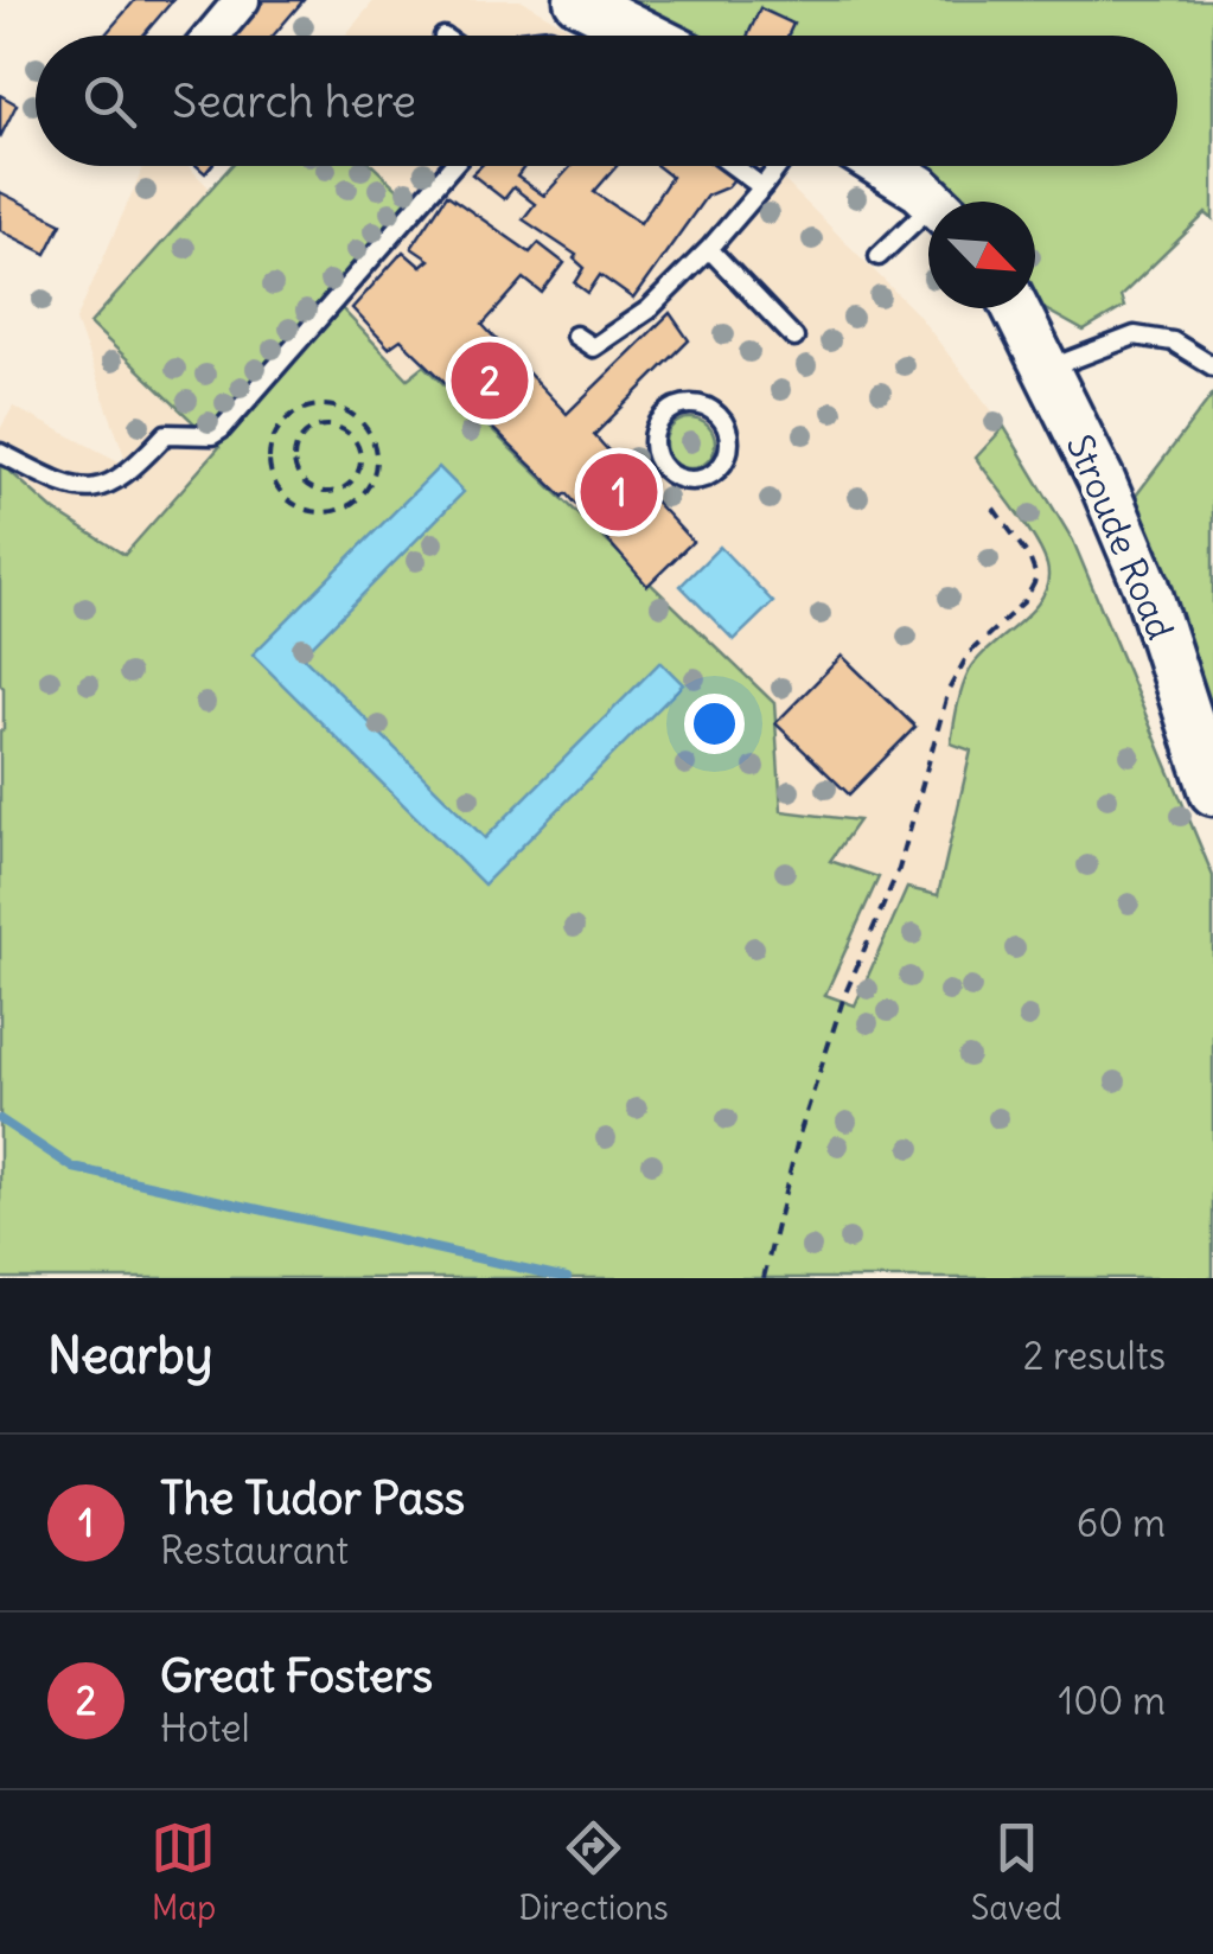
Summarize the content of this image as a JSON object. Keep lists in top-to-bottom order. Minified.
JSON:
{"streets":{"street":["Stroude Road"]},"north":"bottom right","page":{"search":"Search here","pins":["2","1"],"heading":["Nearby","2 results"],"list":[{"mark":"1","name":"The Tudor Pass","note":"Restaurant","value":"60 m"},{"mark":"2","name":"Great Fosters","note":"Hotel","value":"100 m"}],"nav":["Map","Directions","Saved"]}}
